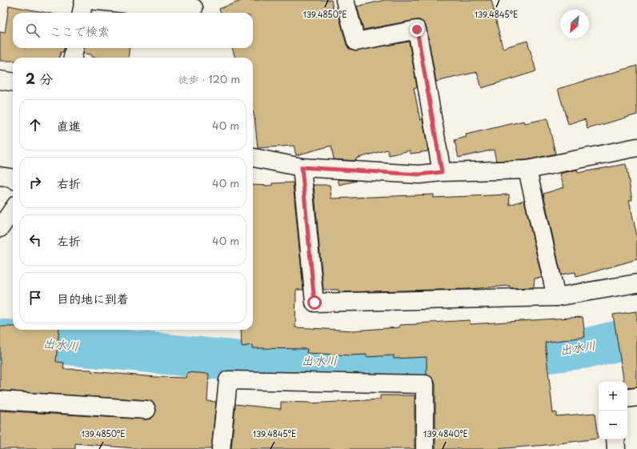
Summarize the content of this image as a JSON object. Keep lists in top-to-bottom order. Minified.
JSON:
{"water":["出水川"],"north":"bottom left","page":{"search":"ここで検索","heading":["2 分","徒歩 · 120 m"],"list":[["直進","40 m"],["右折","40 m"],["左折","40 m"],"目的地に到着"],"map_buttons":["+","−"]},"coordinates":["139.4850°E","139.4845°E","139.4840°E"]}
